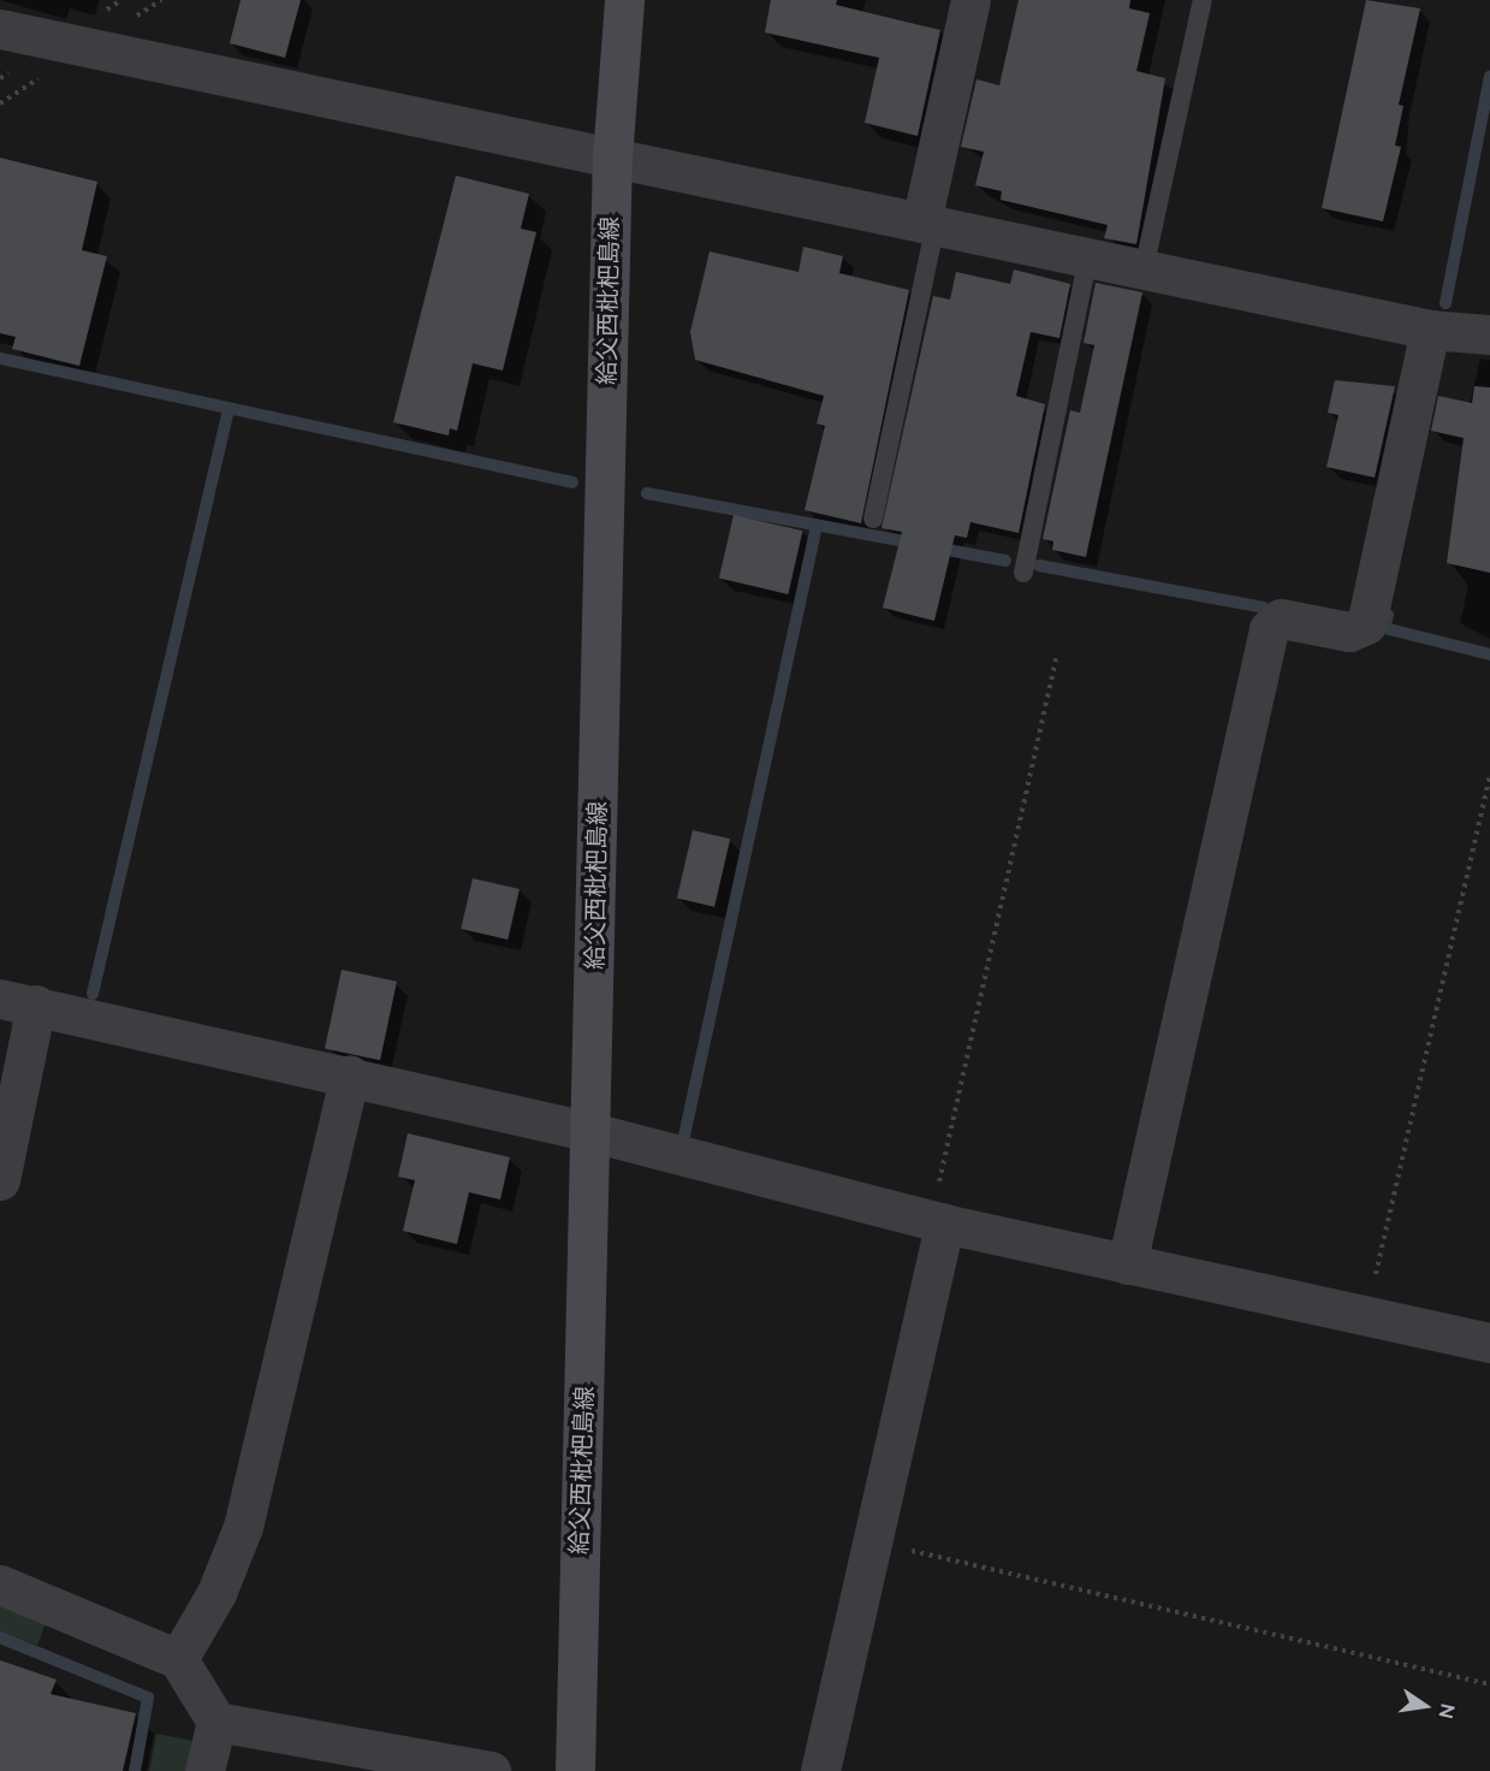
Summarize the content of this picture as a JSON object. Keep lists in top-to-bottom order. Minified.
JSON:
{"streets":{"main road":["給父西枇杷島線"]},"north":"right"}
